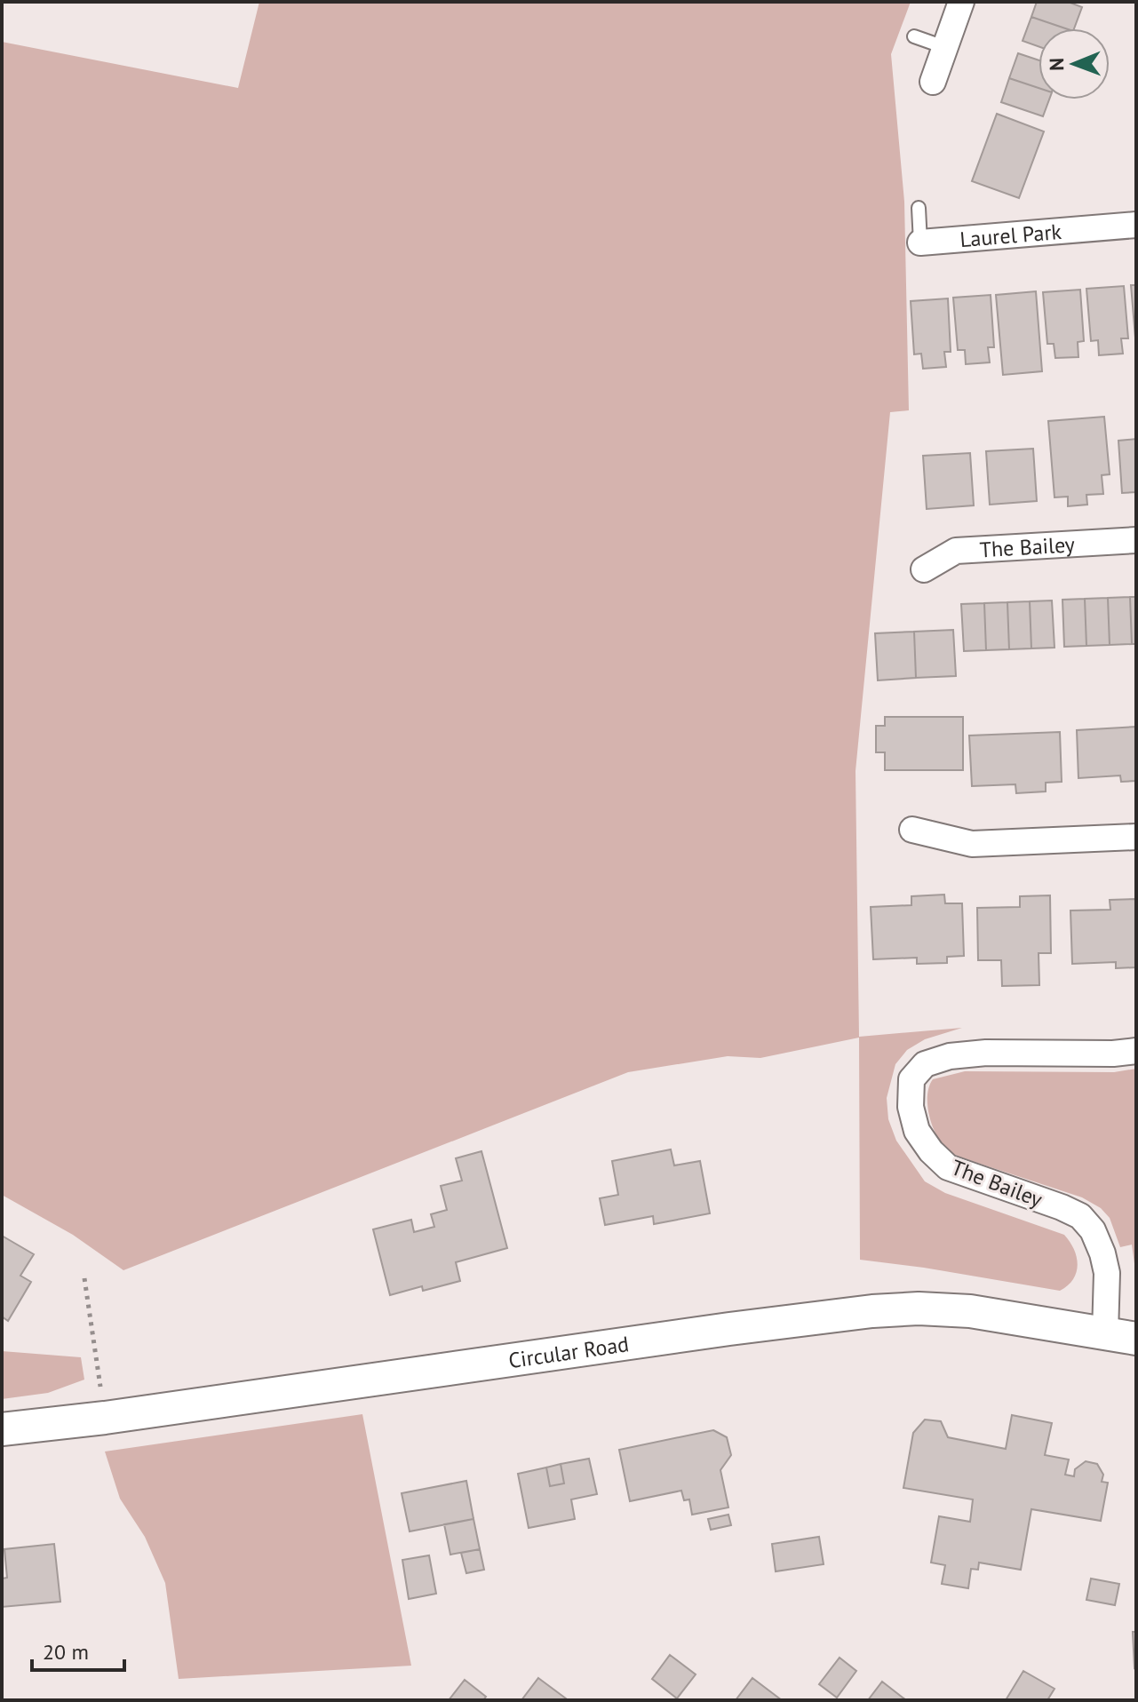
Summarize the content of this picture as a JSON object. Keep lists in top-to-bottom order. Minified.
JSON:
{"streets":{"street":["Laurel Park","The Bailey","Circular Road"]},"crossings":[["The Bailey","Circular Road"]],"scale_bar":"20 m","north":"left"}
